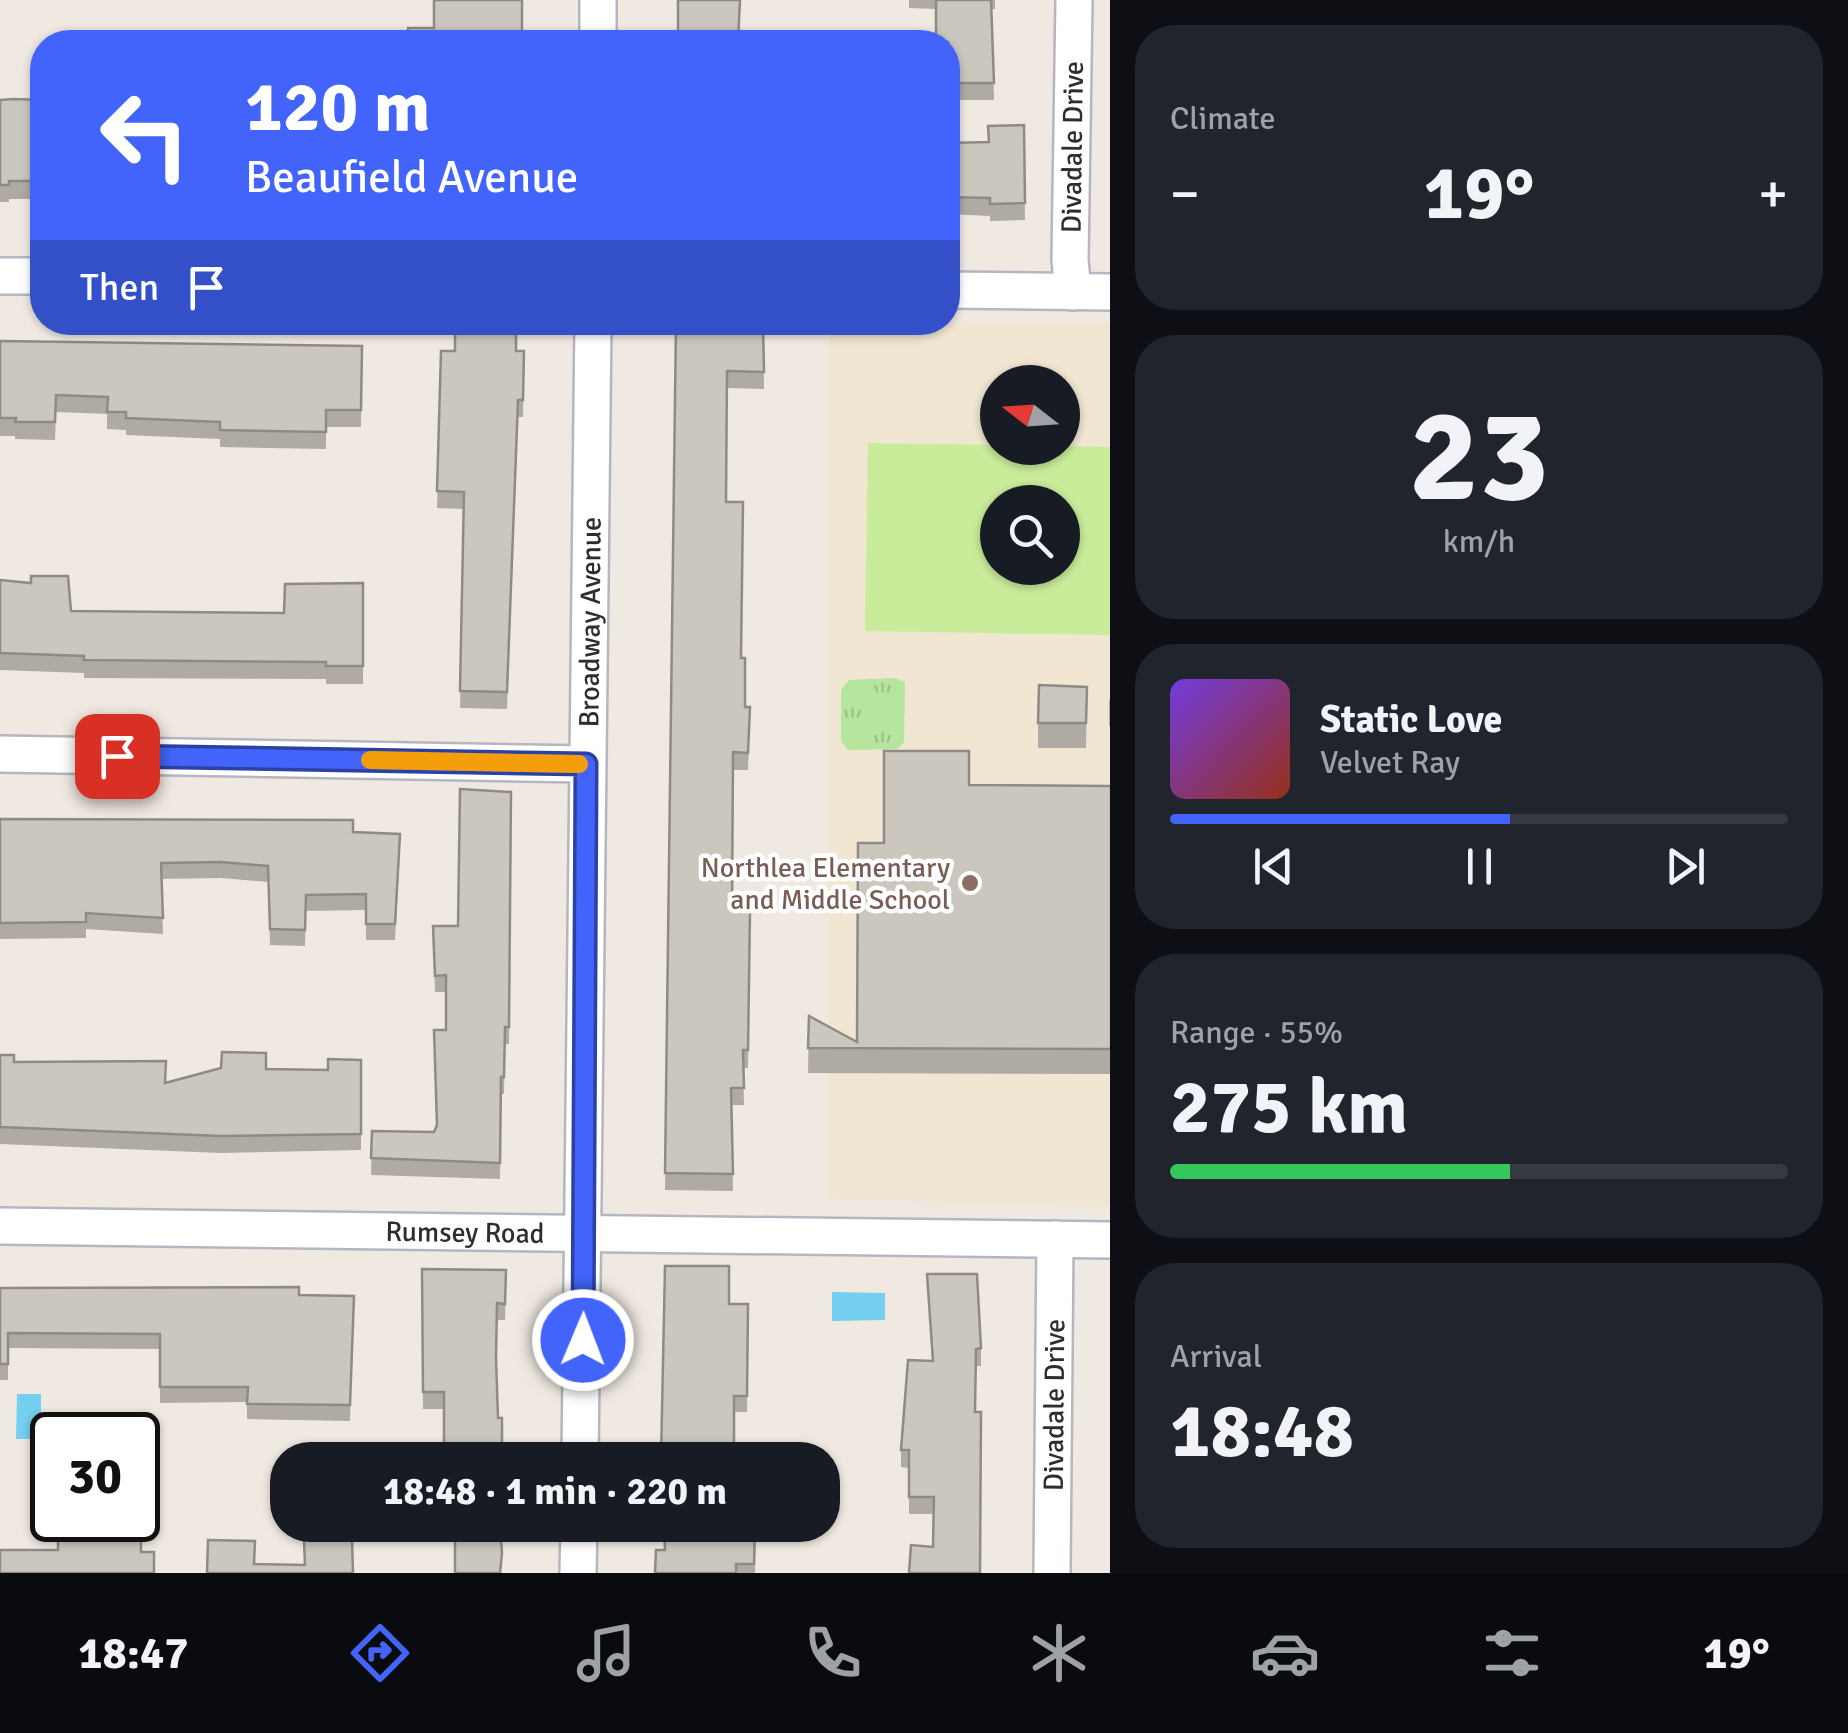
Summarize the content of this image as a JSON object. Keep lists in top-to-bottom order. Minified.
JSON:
{"streets":{"street":["Divadale Drive","Broadway Avenue","Rumsey Road"]},"crossings":[["Divadale Drive","Rumsey Road"],["Broadway Avenue","Rumsey Road"]],"places":["Northlea Elementary and Middle School"],"north":"left","page":{"tile":["Climate",["23","km/h"],["Range · 55%","275 km"],["Arrival","18:48"]],"turn":["120 m","Beaufield Avenue"],"heat":["−","19°","+"],"then":"Then","song":["Static Love","Velvet Ray"],"limit":"30","trip":"18:48 · 1 min · 220 m","tabs":["18:47","19°"]}}
